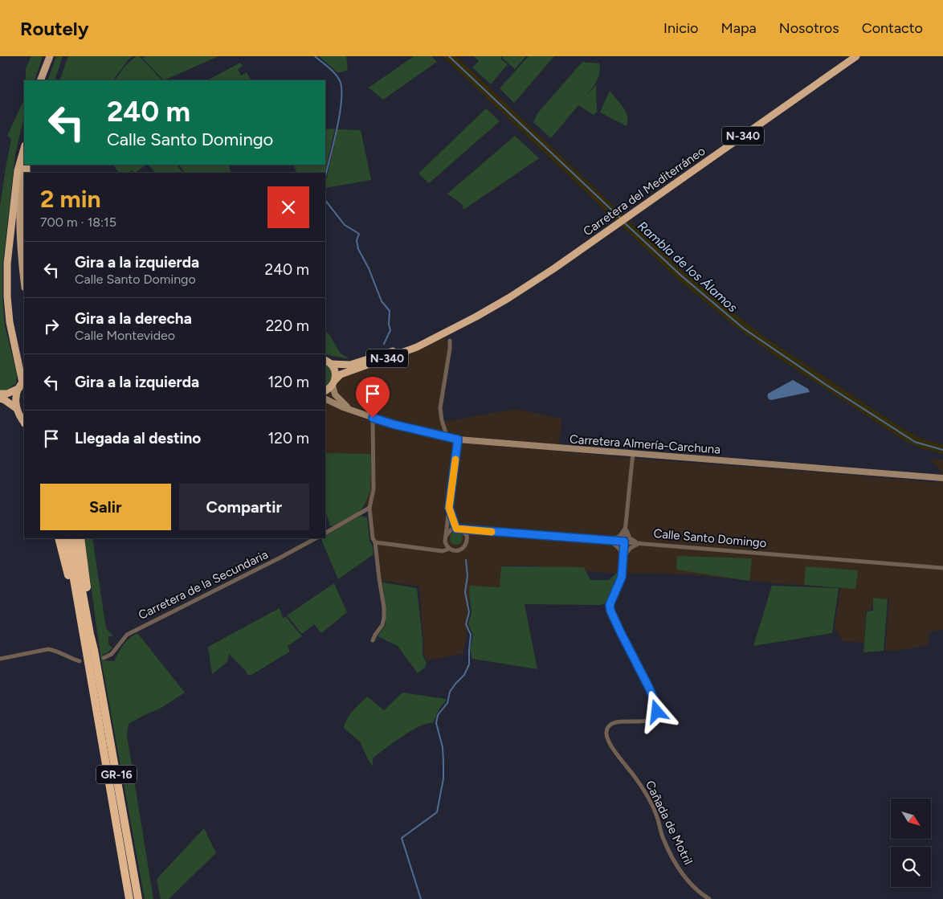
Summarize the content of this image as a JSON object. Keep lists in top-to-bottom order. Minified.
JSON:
{"streets":{"highway":["N-340","Carretera del Mediterráneo","GR-16"],"main road":["Carretera Almería-Carchuna"],"street":["Calle Santo Domingo","Carretera de la Secundaria","Cañada de Motril"]},"crossings":[["N-340","Carretera del Mediterráneo"],["Carretera Almería-Carchuna","Cañada de Motril"],["Calle Santo Domingo","Cañada de Motril"]],"water":["Rambla de los Álamos"],"north":"bottom right","page":{"header":"Routely","nav":["Inicio","Mapa","Nosotros","Contacto"],"turn":["240 m","Calle Santo Domingo"],"heading":["2 min","700 m · 18:15"],"list":[{"name":"Gira a la izquierda","note":"Calle Santo Domingo","value":"240 m"},{"name":"Gira a la derecha","note":"Calle Montevideo","value":"220 m"},{"name":"Gira a la izquierda","value":"120 m"},{"name":"Llegada al destino","value":"120 m"}],"buttons":["Salir","Compartir"]}}
